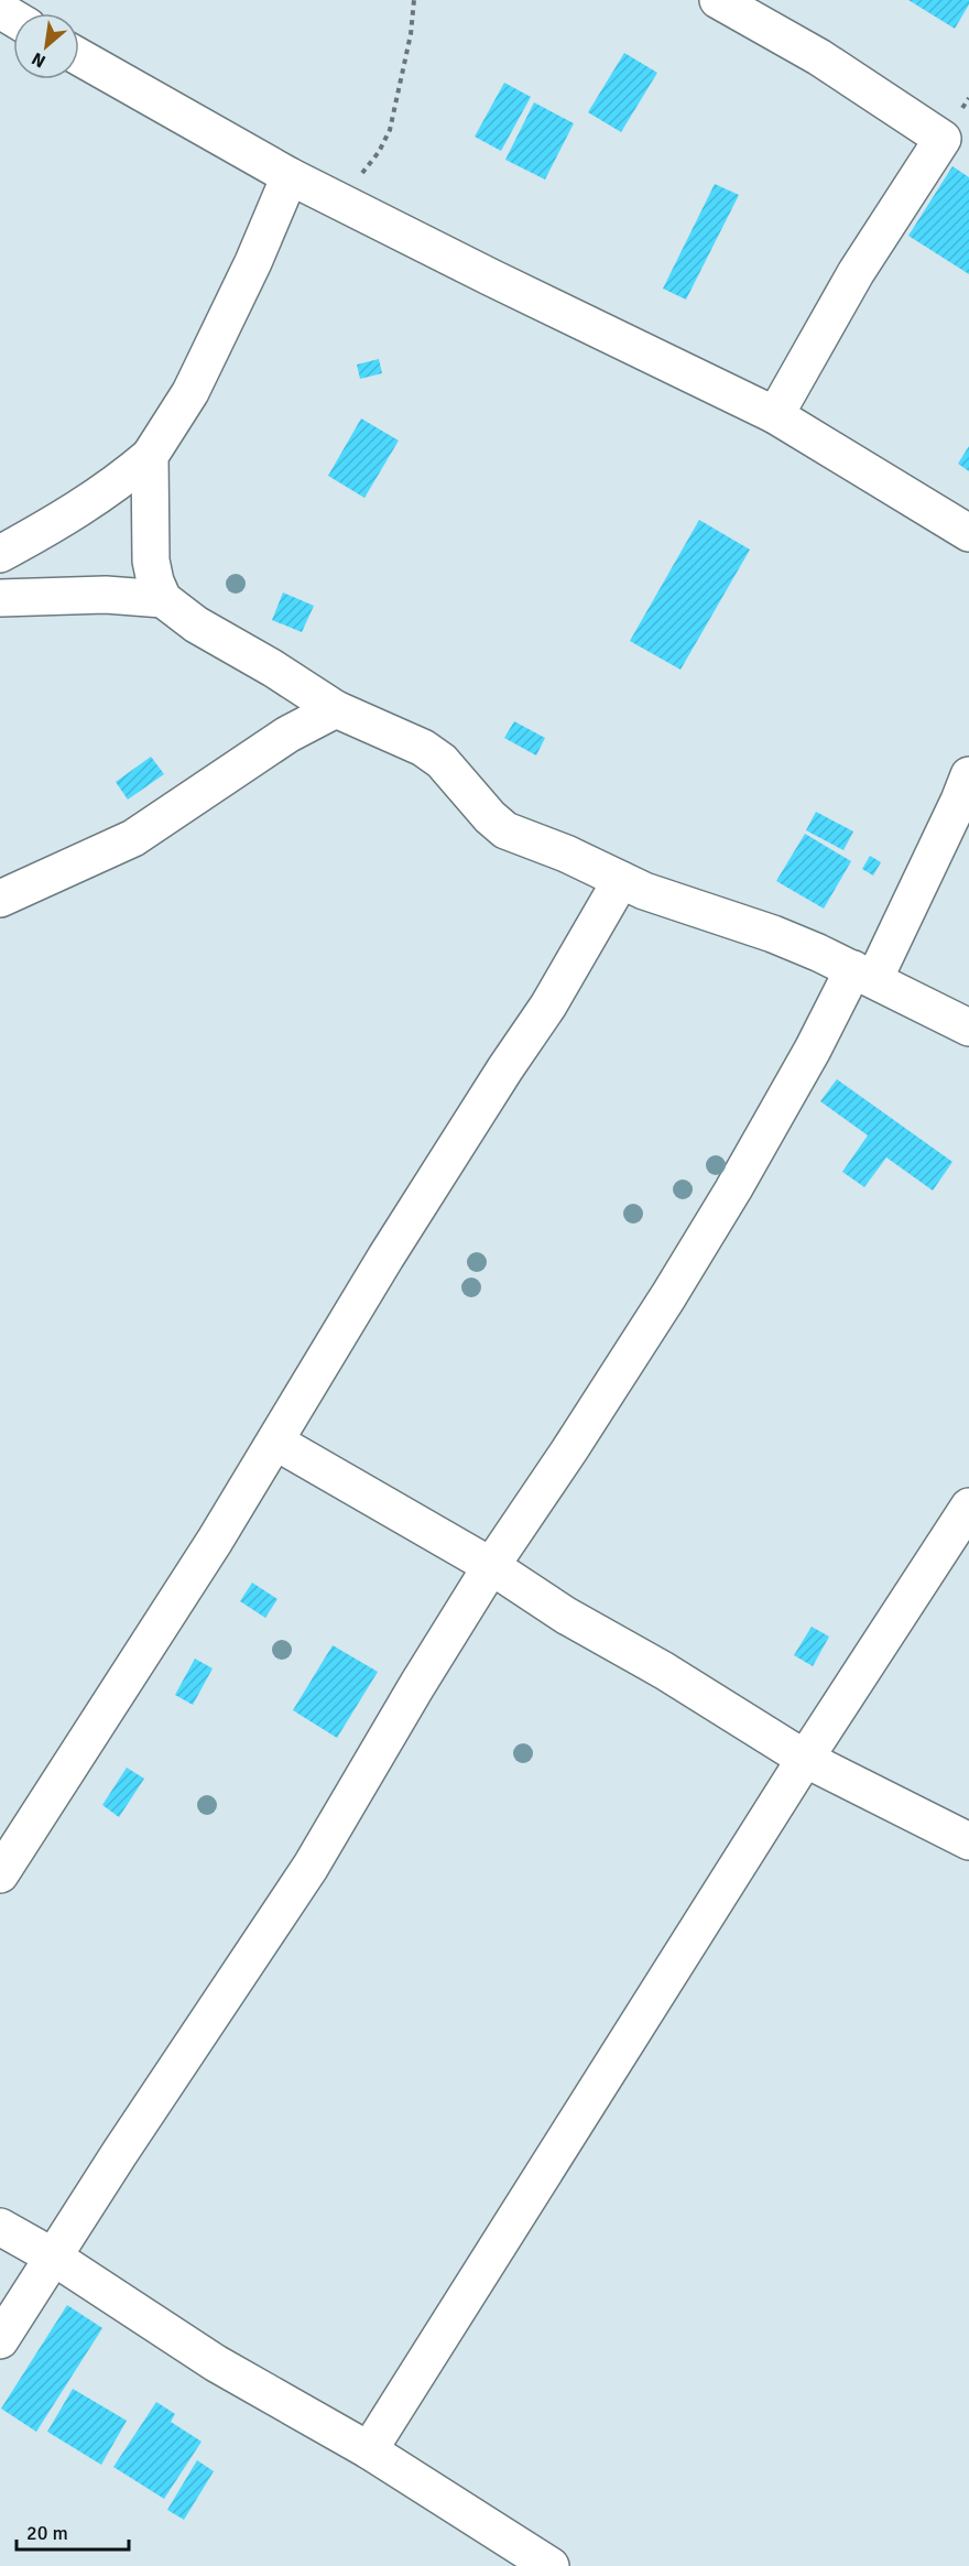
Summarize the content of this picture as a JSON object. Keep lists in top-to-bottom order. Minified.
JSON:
{"scale_bar":"20 m","north":"bottom left"}
